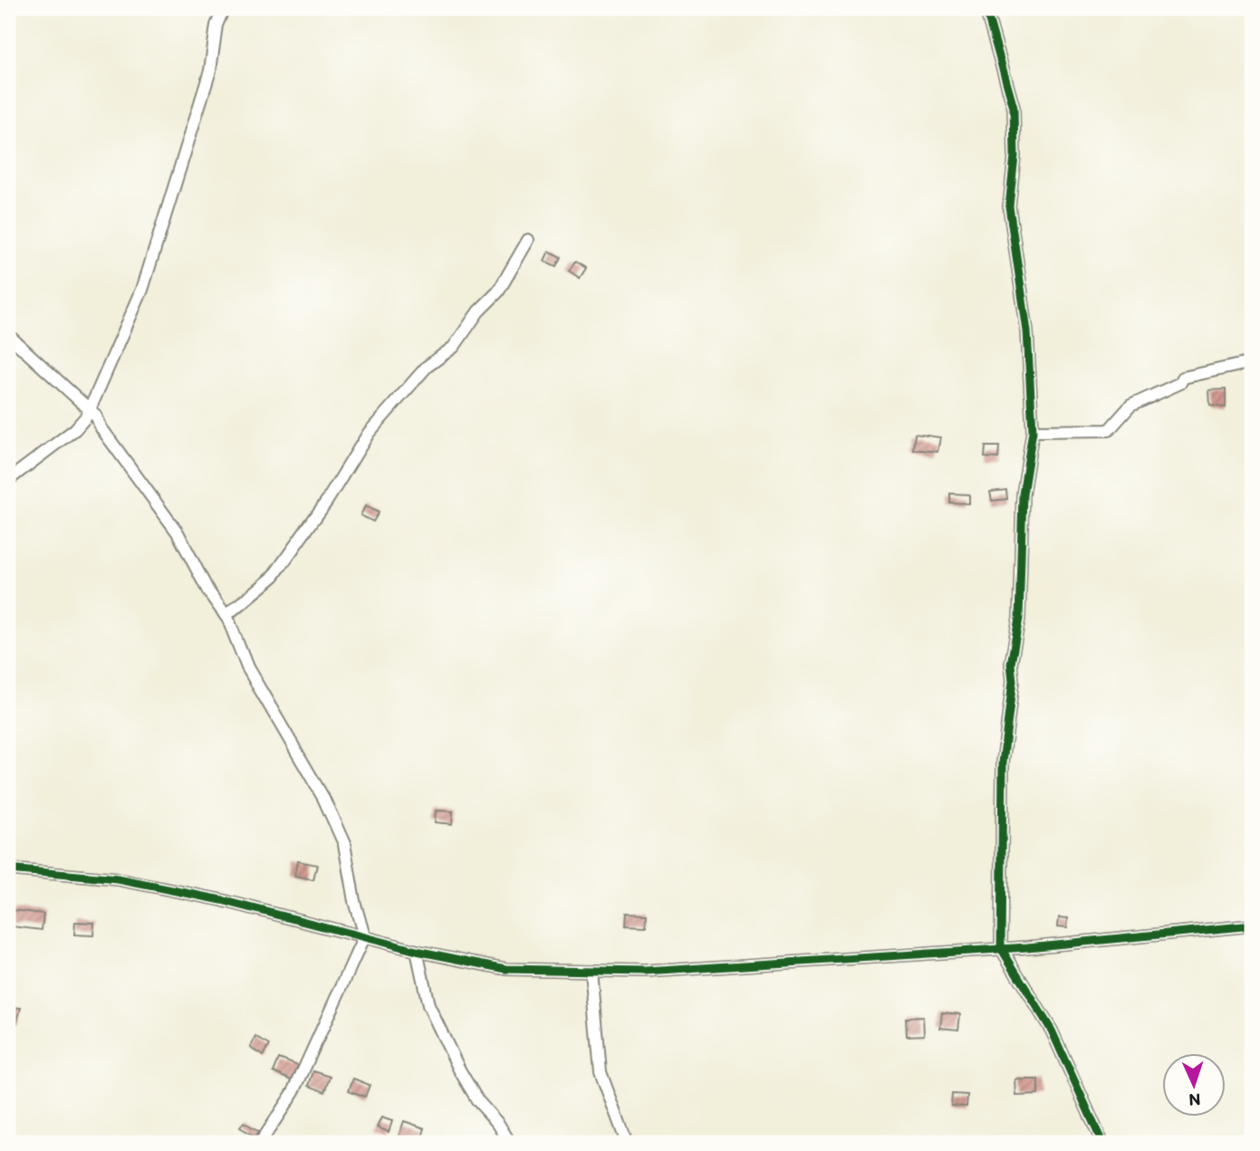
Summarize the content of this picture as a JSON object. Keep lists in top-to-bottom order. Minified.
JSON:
{"north":"bottom"}
